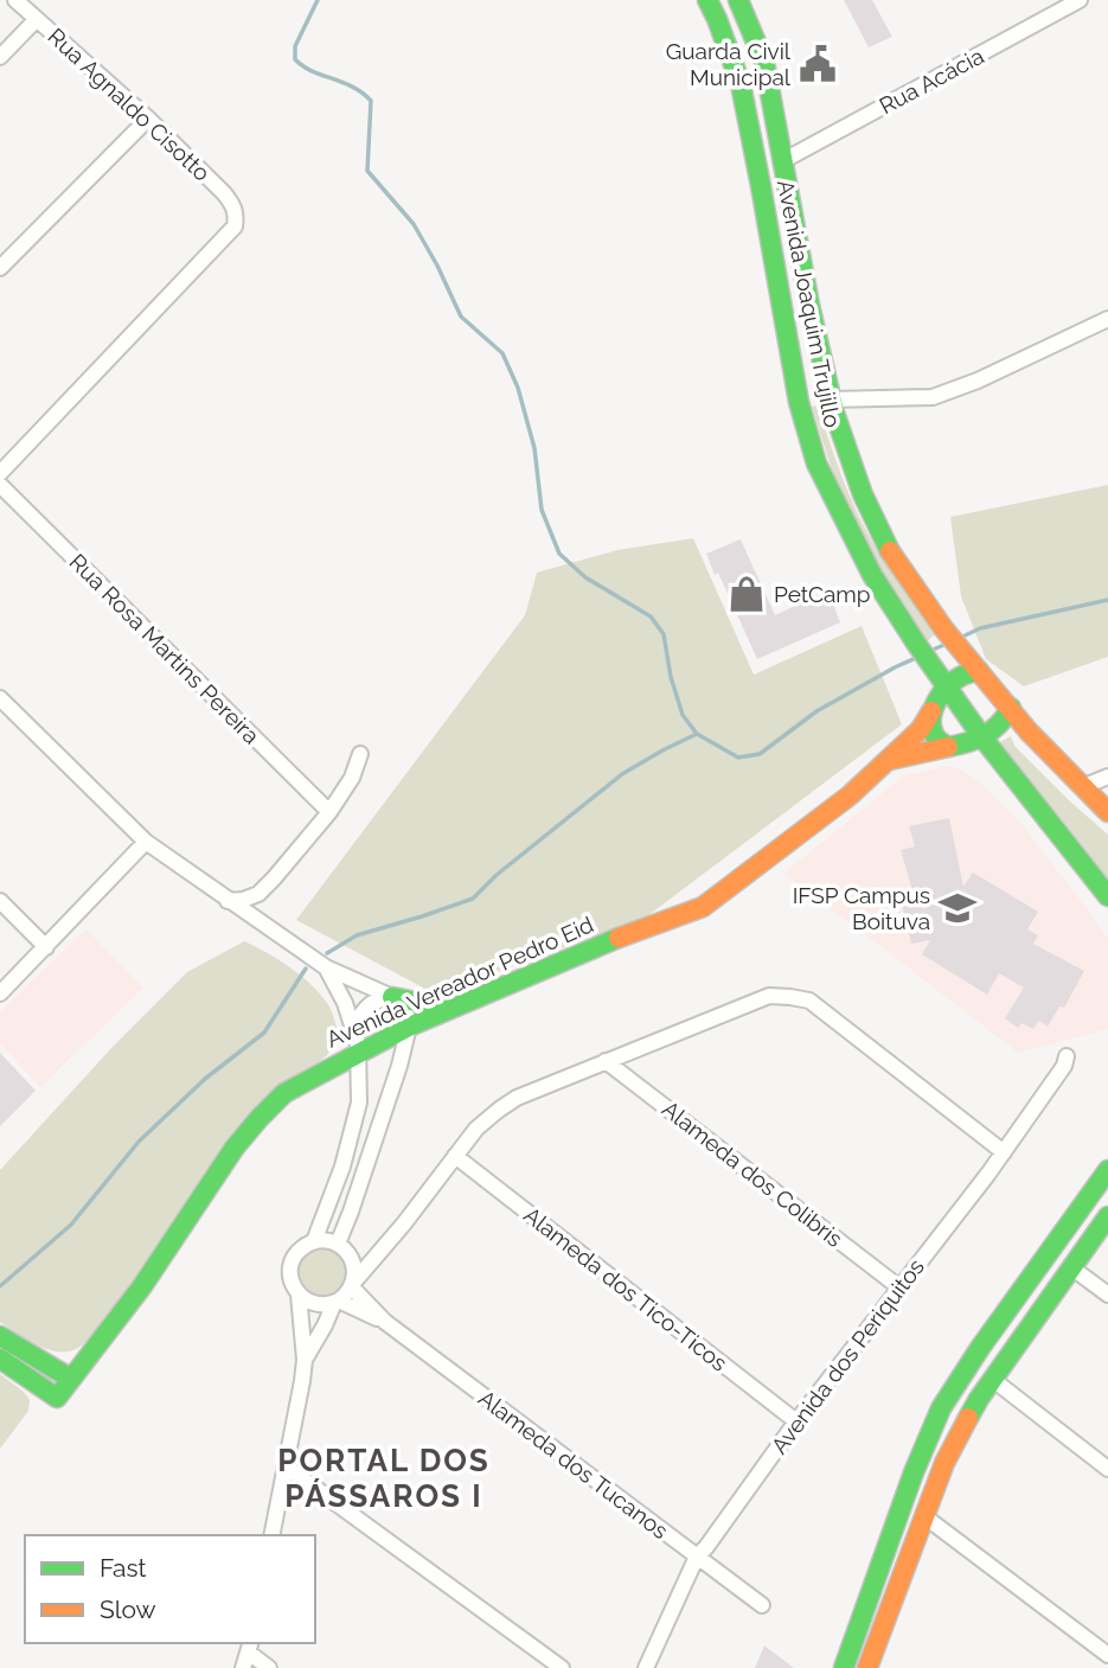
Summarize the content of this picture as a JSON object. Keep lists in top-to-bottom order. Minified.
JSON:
{"streets":{"main road":["Avenida Joaquim Trujillo","Avenida Vereador Pedro Eid"],"street":["Rua Acácia","Rua Agnaldo Cisotto","Rua Rosa Martins Pereira","Alameda dos Colibris","Alameda dos Tico-Ticos","Avenida dos Periquitos","Alameda dos Tucanos"]},"crossings":[["Rua Acácia","Avenida Joaquim Trujillo"],["Avenida Joaquim Trujillo","Avenida Vereador Pedro Eid"],["Alameda dos Colibris","Avenida dos Periquitos"],["Alameda dos Tico-Ticos","Avenida dos Periquitos"],["Avenida dos Periquitos","Alameda dos Tucanos"]],"districts":["PORTAL DOS PÁSSAROS I"],"places":{"public building":["Guarda Civil Municipal"],"shop":["PetCamp"],"school or university":["IFSP Campus Boituva"]},"legend":["Fast","Slow"]}
